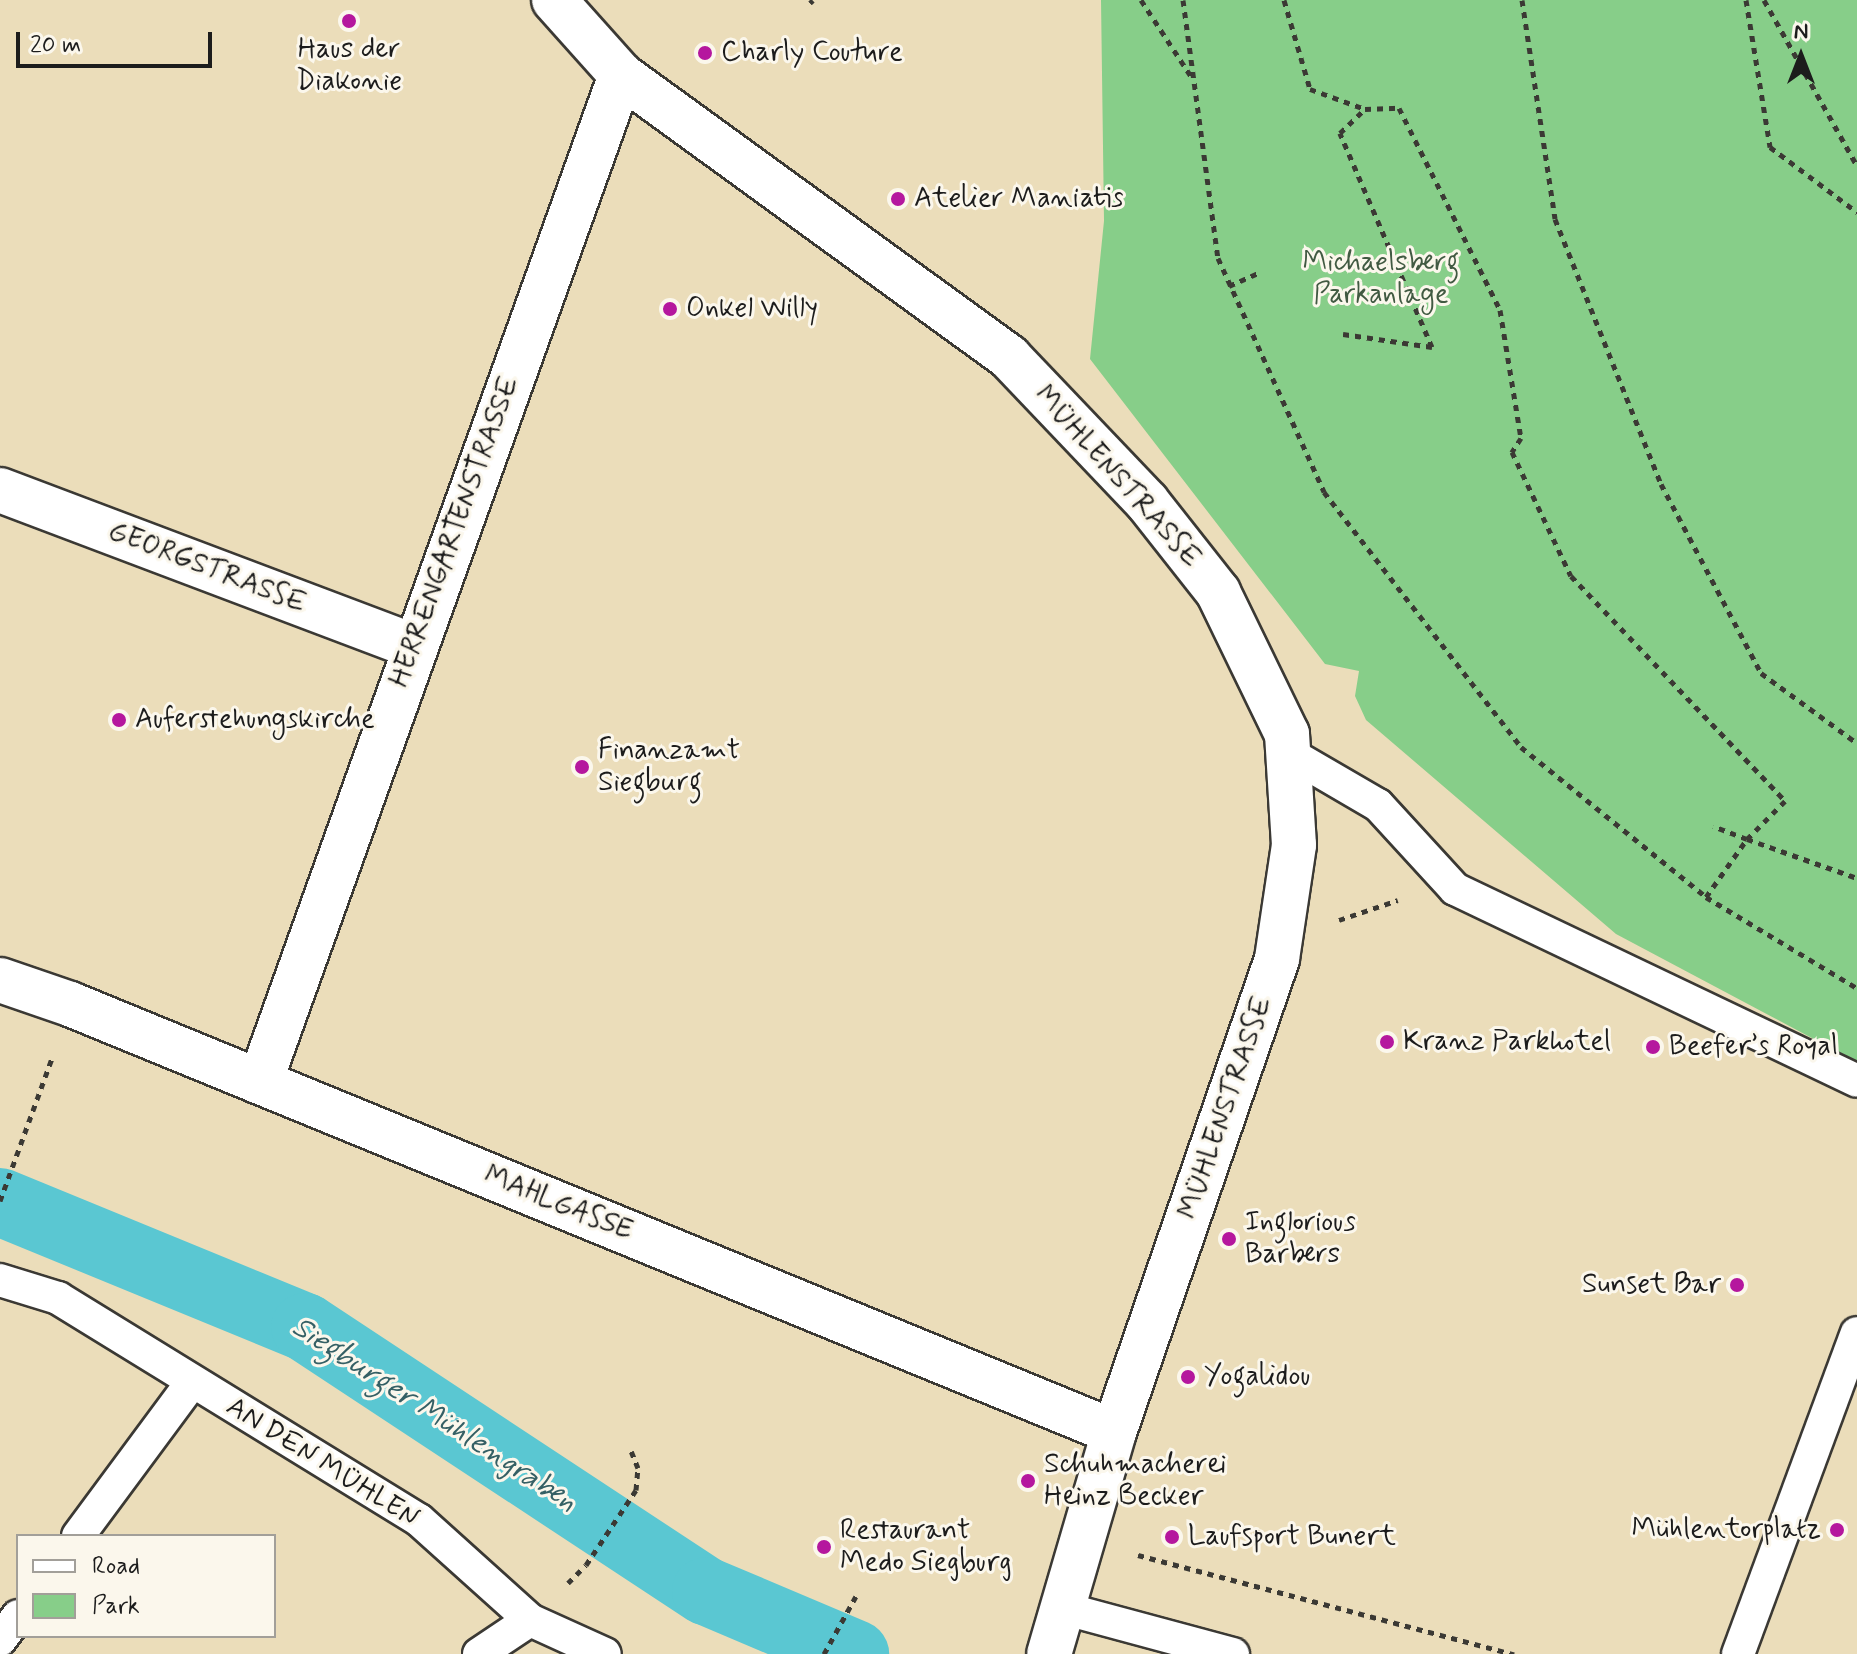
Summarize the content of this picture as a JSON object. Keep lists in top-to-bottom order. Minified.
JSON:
{"streets":{"street":["MÜHLENSTRASSE","HERRENGARTENSTRASSE","GEORGSTRASSE","MAHLGASSE"],"lane":["AN DEN MÜHLEN"]},"crossings":[["MÜHLENSTRASSE","HERRENGARTENSTRASSE"],["MÜHLENSTRASSE","MAHLGASSE"],["HERRENGARTENSTRASSE","GEORGSTRASSE"],["HERRENGARTENSTRASSE","MAHLGASSE"]],"water":["Siegburger Mühlengraben"],"parks":["Michaelsberg Parkanlage"],"places":["Haus der Diakonie","Charly Couture","Atelier Maniatis","Onkel Willy","Auferstehungskirche","Finanzamt Siegburg","Kranz Parkhotel","Beefer’s Royal","Inglorious Barbers","Sunset Bar","Yogalidou","Schuhmacherei Heinz Becker","Mühlentorplatz","Laufsport Bunert","Restaurant Medo Siegburg"],"legend":["Road","Park"],"scale_bar":"20 m","north":"top"}
